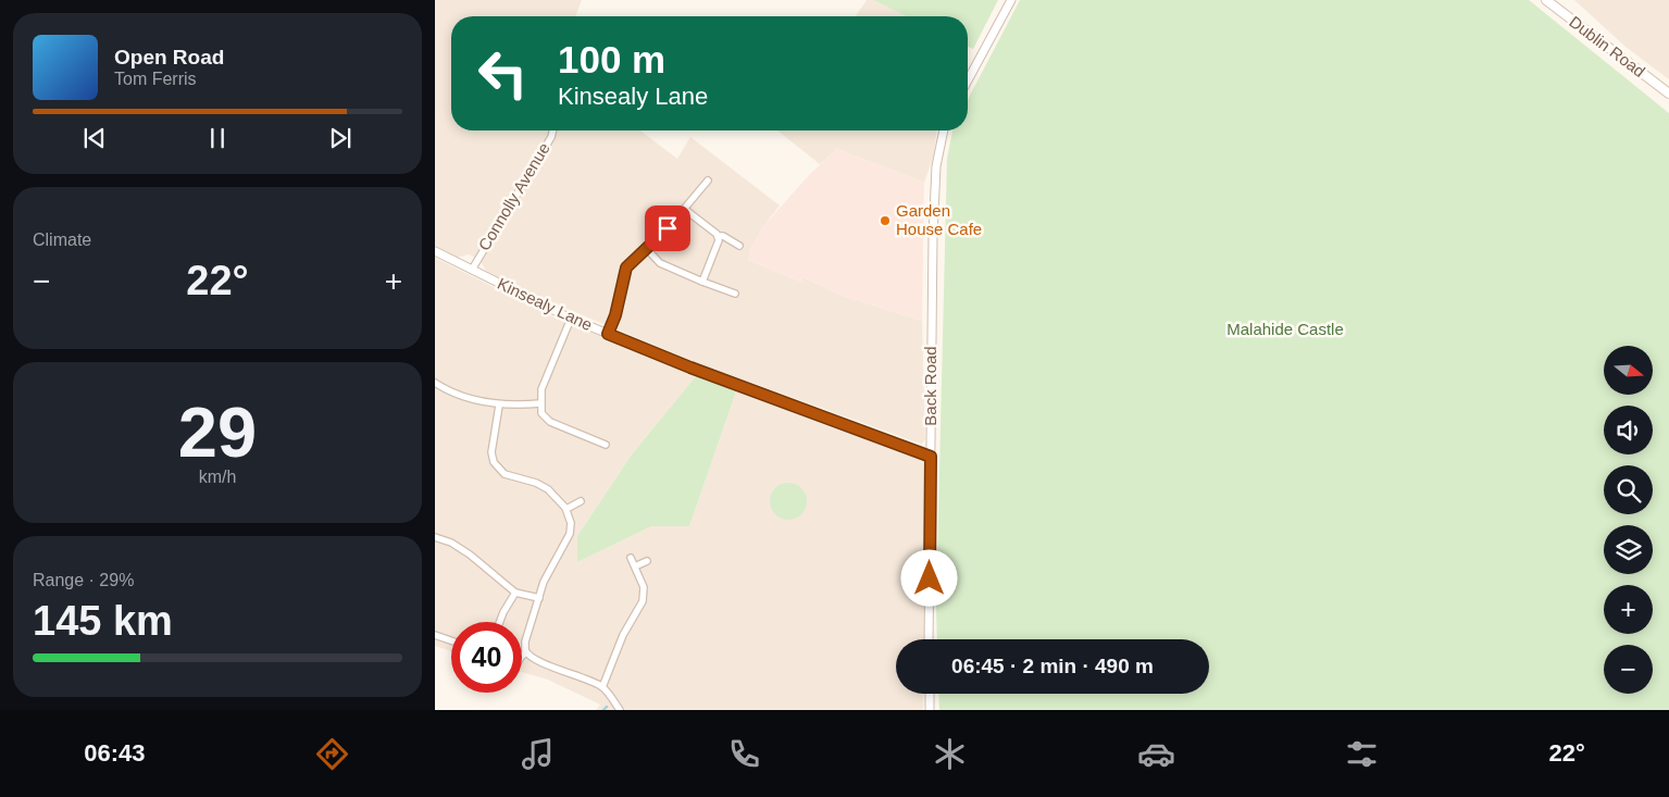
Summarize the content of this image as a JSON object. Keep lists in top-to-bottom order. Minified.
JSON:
{"streets":{"main road":["Dublin Road"],"street":["Connolly Avenue","Kinsealy Lane","Back Road"]},"crossings":[["Connolly Avenue","Kinsealy Lane"],["Kinsealy Lane","Back Road"]],"parks":["Malahide Castle"],"places":["Garden House Cafe"],"north":"right","page":{"turn":["100 m","Kinsealy Lane"],"song":["Open Road","Tom Ferris"],"tile":["Climate",["29","km/h"],["Range · 29%","145 km"]],"heat":["−","22°","+"],"map_buttons":["+","−"],"limit":"40","trip":"06:45 · 2 min · 490 m","tabs":["06:43","22°"]}}
